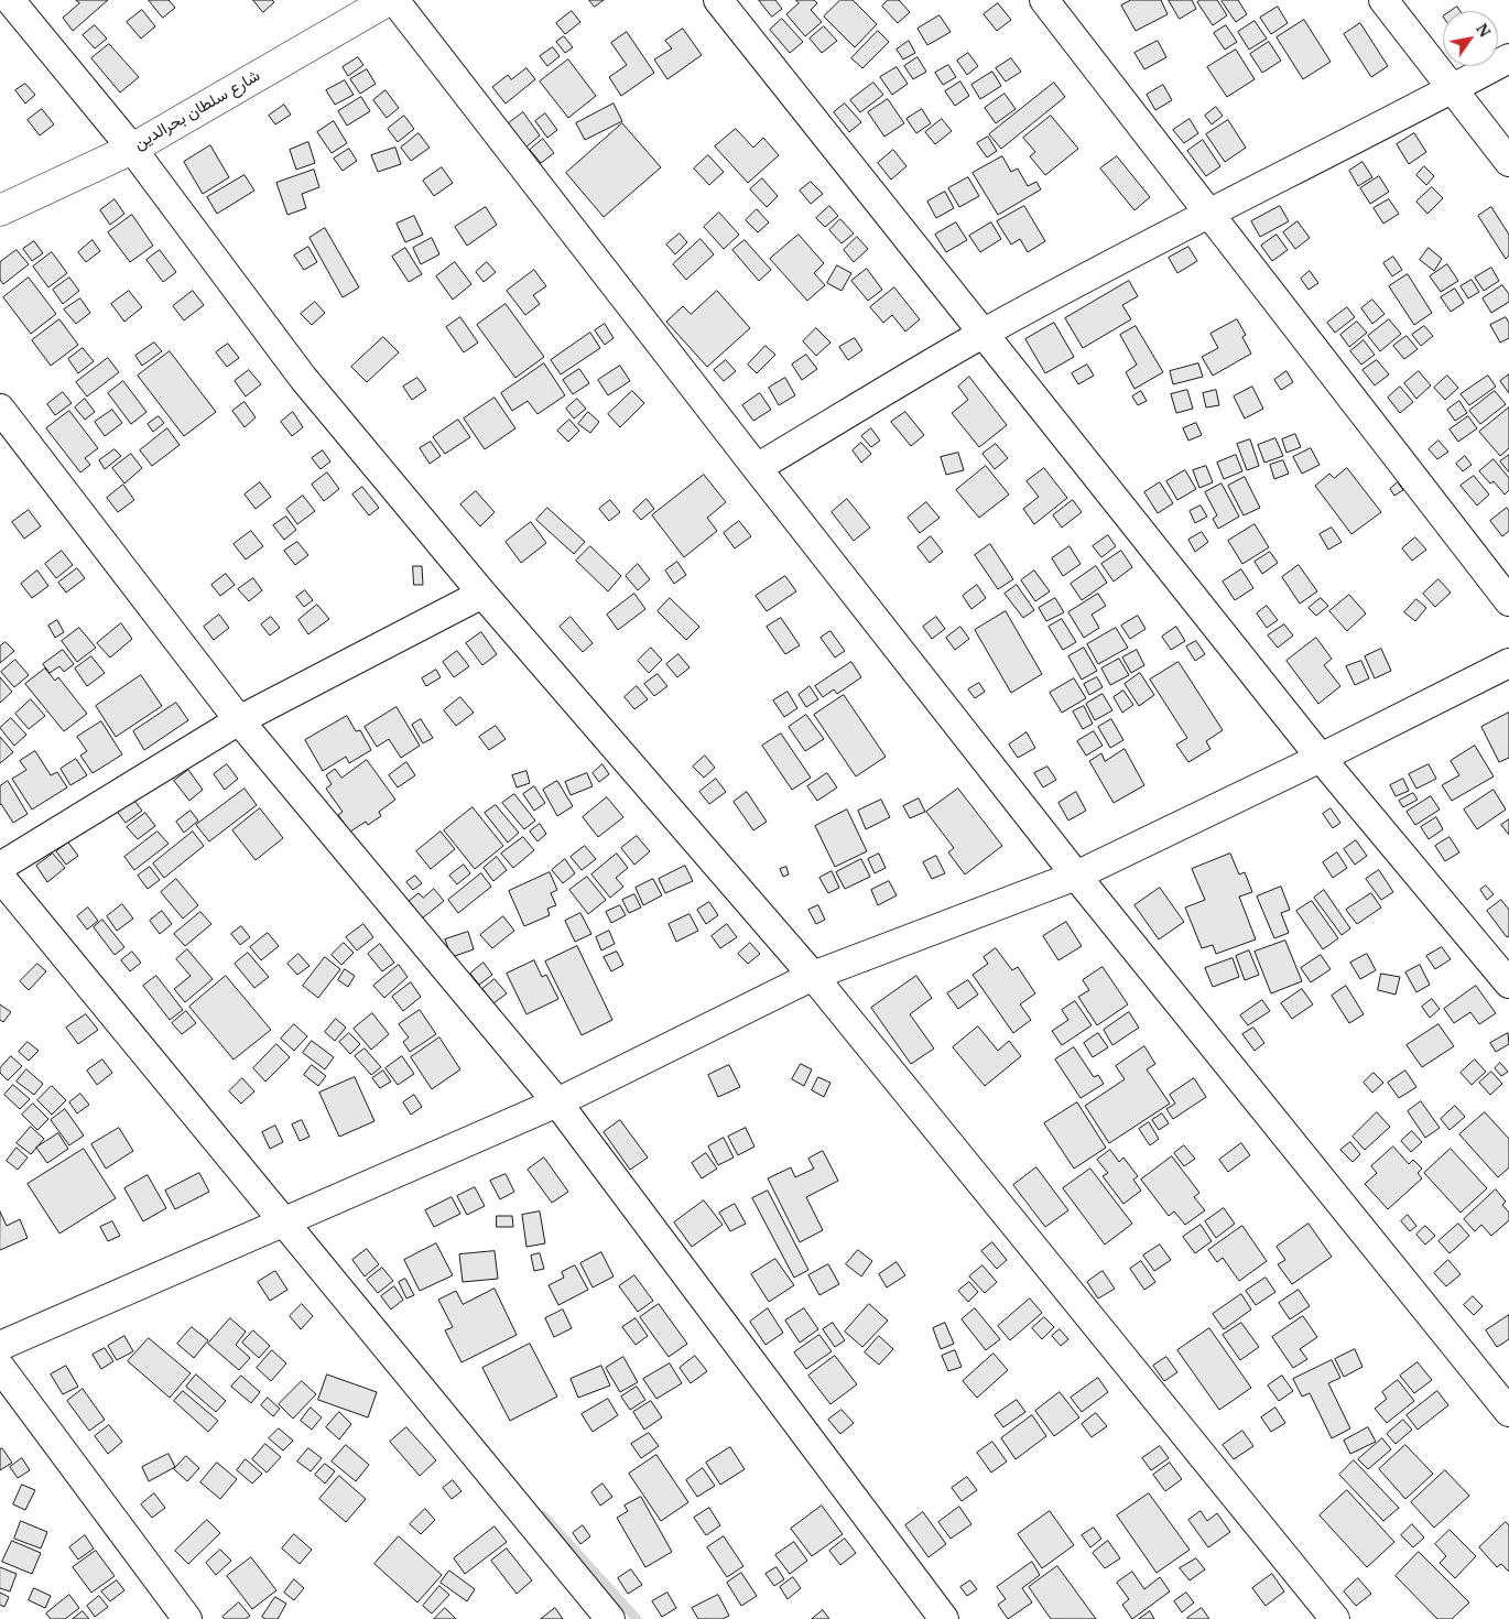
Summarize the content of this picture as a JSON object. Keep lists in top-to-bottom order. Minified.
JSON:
{"streets":{"street":["شارع سلطان بحرالدين"]},"north":"top right"}
